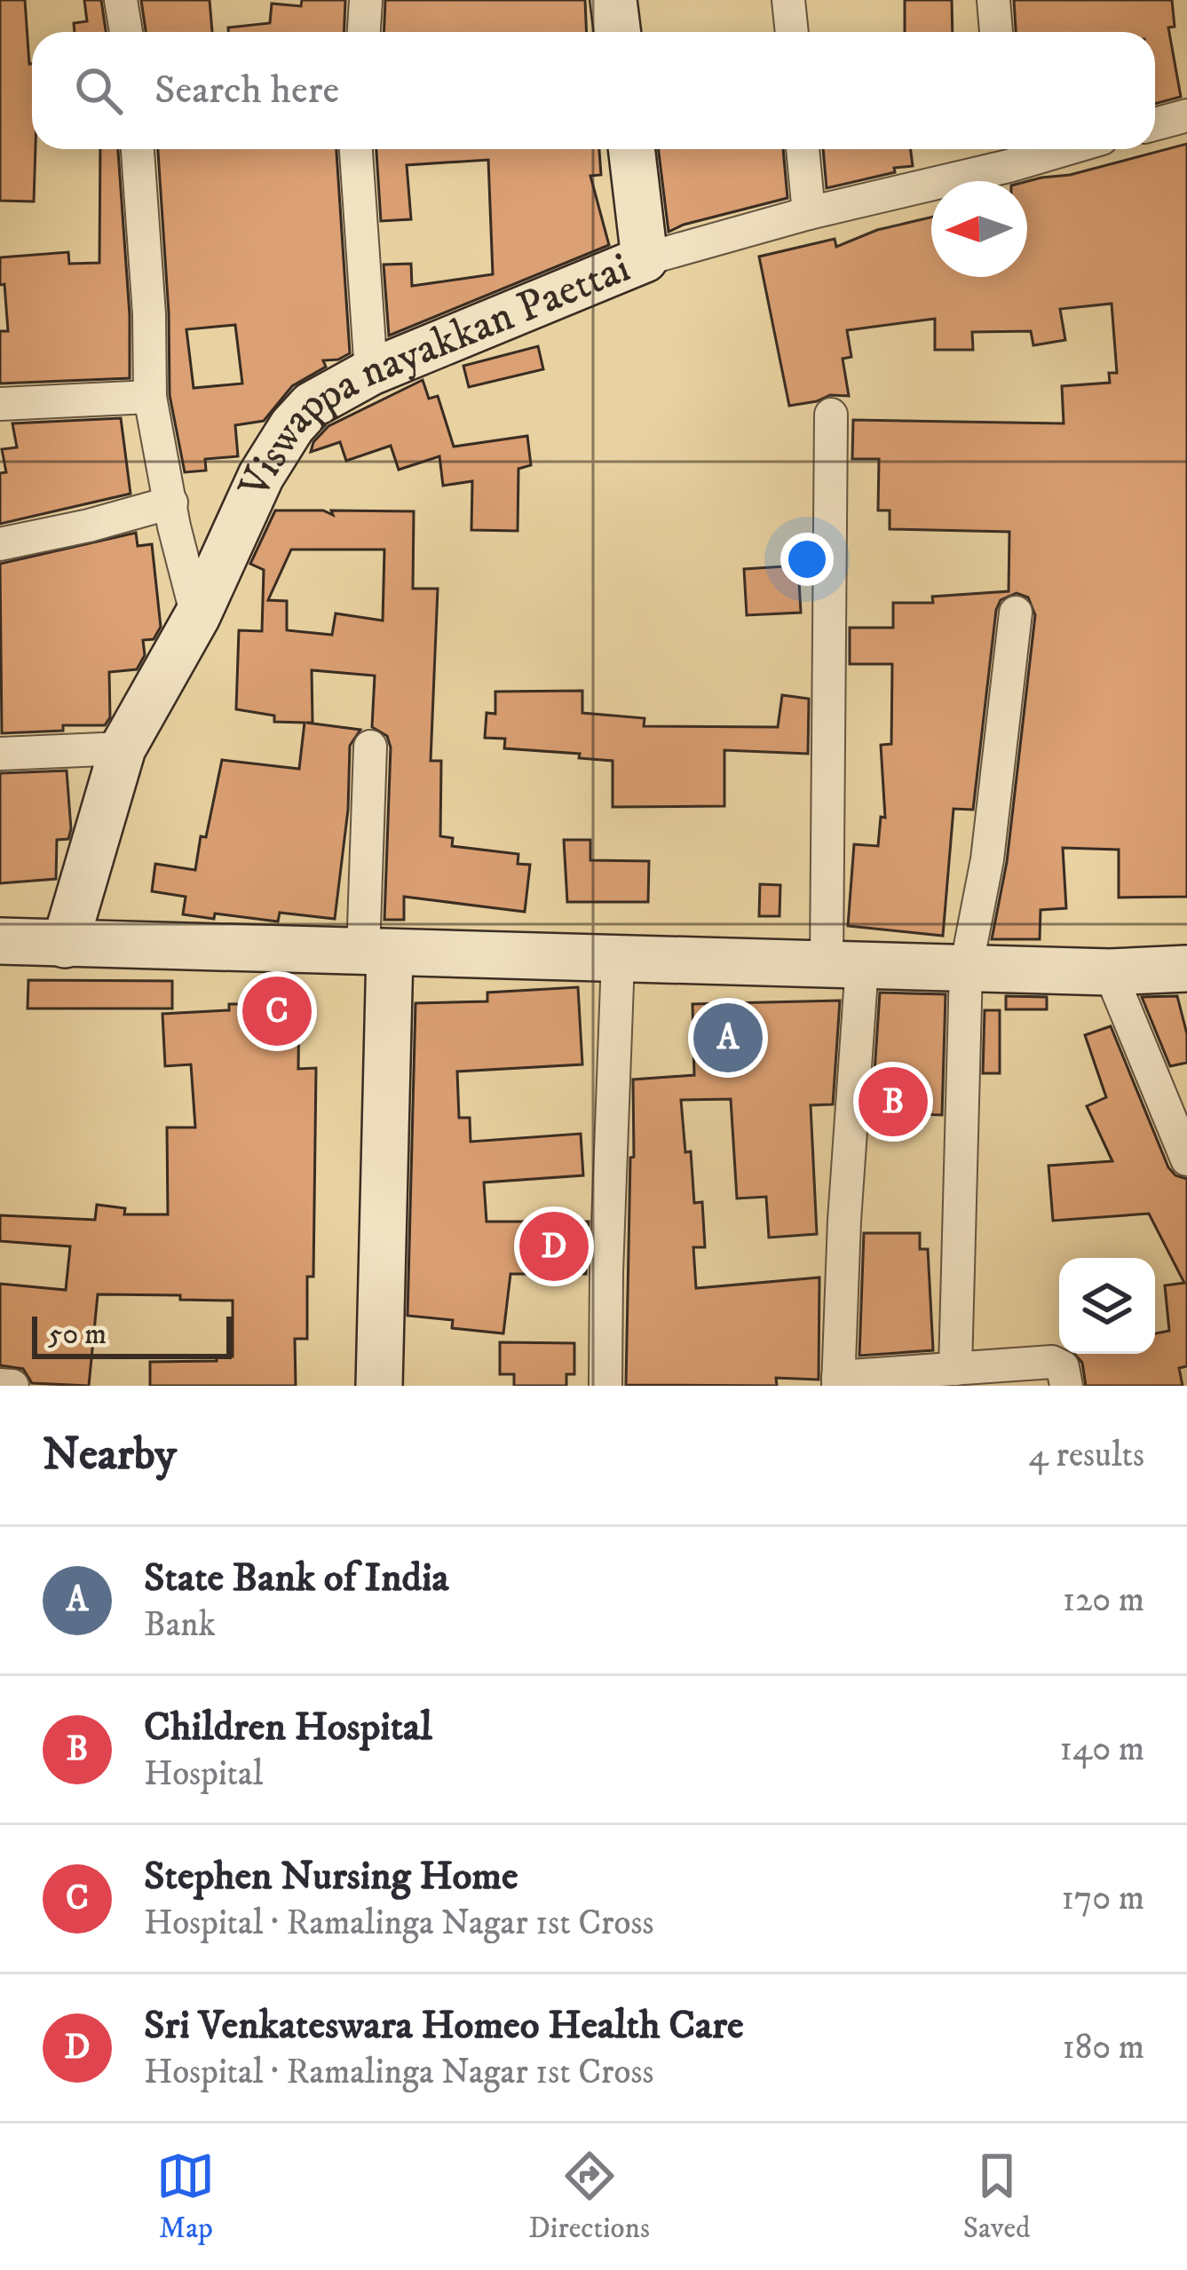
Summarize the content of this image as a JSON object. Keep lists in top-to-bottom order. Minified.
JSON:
{"streets":{"street":["Viswappa nayakkan Paettai"]},"scale_bar":"50 m","north":"left","page":{"search":"Search here","pins":["C","A","B","D"],"scale":"50 m","heading":["Nearby","4 results"],"list":[{"mark":"A","name":"State Bank of India","note":"Bank","value":"120 m"},{"mark":"B","name":"Children Hospital","note":"Hospital","value":"140 m"},{"mark":"C","name":"Stephen Nursing Home","note":"Hospital · Ramalinga Nagar 1st Cross","value":"170 m"},{"mark":"D","name":"Sri Venkateswara Homeo Health Care","note":"Hospital · Ramalinga Nagar 1st Cross","value":"180 m"}],"nav":["Map","Directions","Saved"]}}
